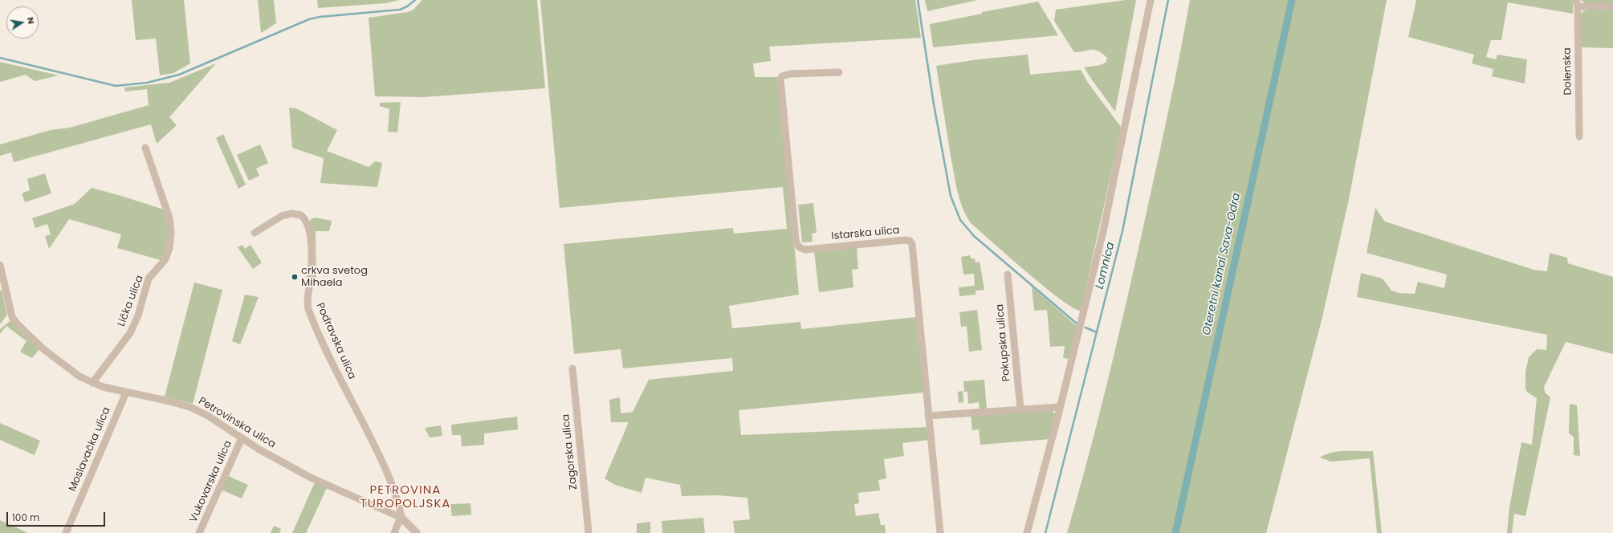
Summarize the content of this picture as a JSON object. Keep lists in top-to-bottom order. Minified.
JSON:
{"streets":{"street":["Dolenska","Istarska ulica","Lička ulica","Podravska ulica","Pokupska ulica","Petrovinska ulica","Moslavačka ulica","Zagorska ulica","Vukovarska ulica"]},"crossings":[["Lička ulica","Petrovinska ulica"],["Podravska ulica","Petrovinska ulica"],["Petrovinska ulica","Moslavačka ulica"],["Petrovinska ulica","Vukovarska ulica"]],"districts":["PETROVINA TUROPOLJSKA"],"water":["Oteretni kanal Sava-Odra","Lomnica"],"places":["crkva svetog Mihaela"],"scale_bar":"100 m","north":"right"}
